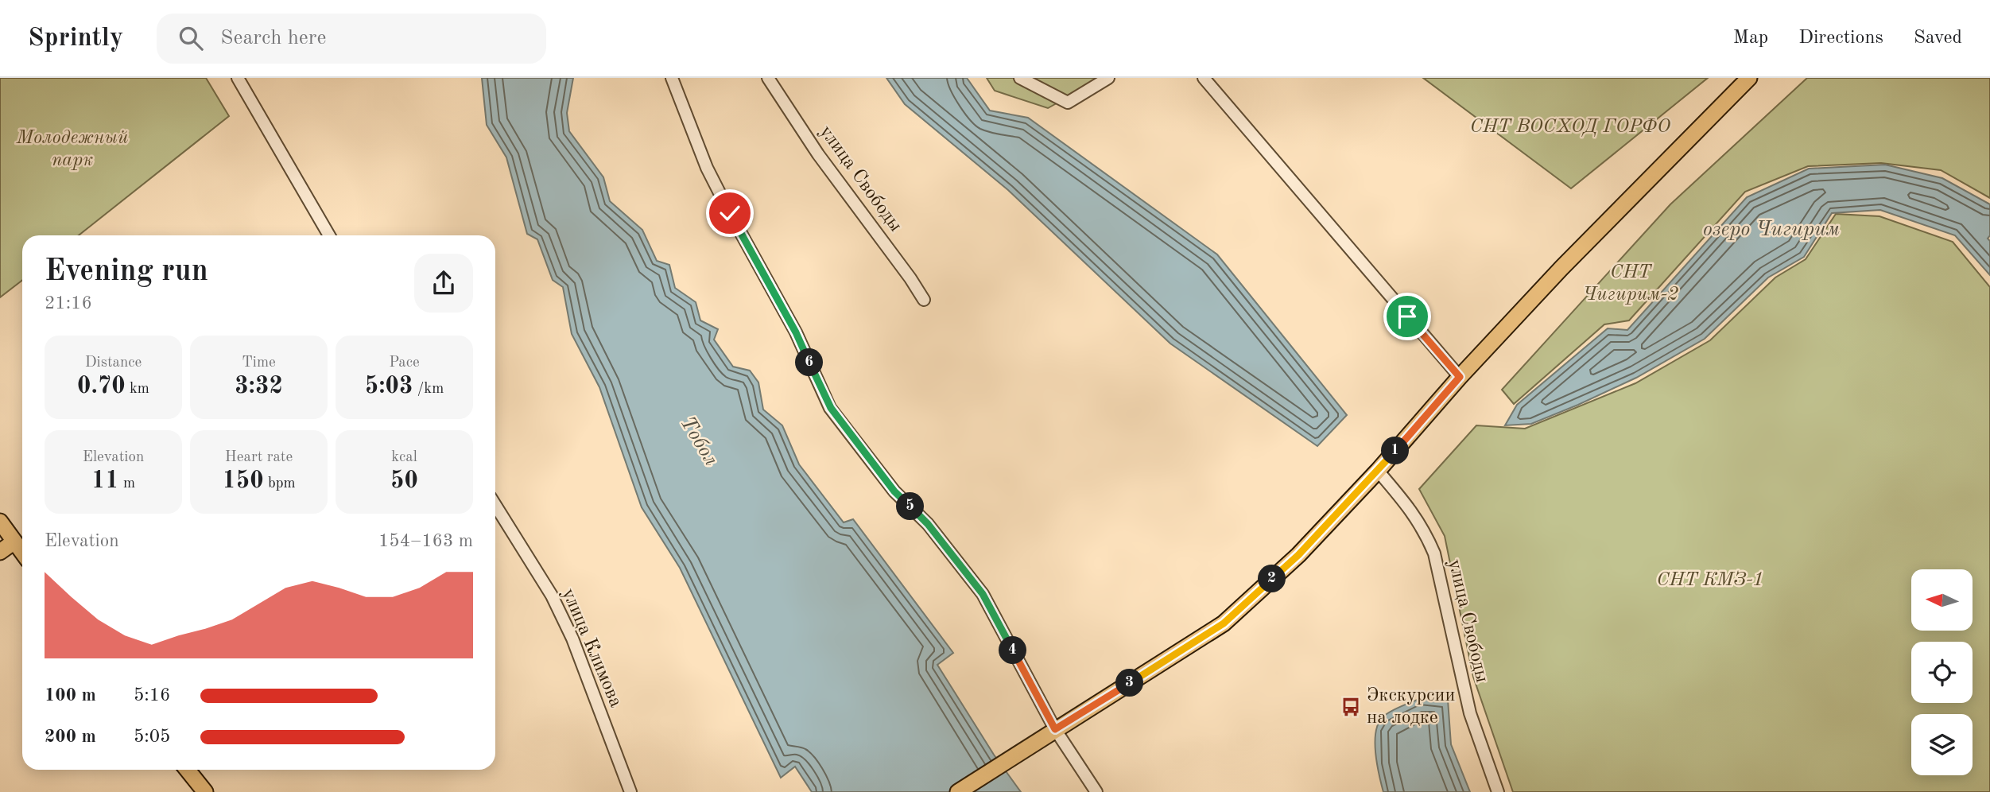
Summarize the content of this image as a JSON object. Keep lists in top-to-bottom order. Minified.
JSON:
{"streets":{"street":["улица Свободы","улица Климова"]},"water":["озеро Чигирим","Тобол"],"parks":["СНТ ВОСХОД ГОРФО","Молодежный парк","СНТ Чигирим-2","СНТ КМЗ-1"],"places":{"bus stop":["Экскурсии на лодке"]},"north":"left","page":{"header":"Sprintly","search":"Search here","nav":["Map","Directions","Saved"],"heading":["Evening run","21:16"],"stats":[["Distance","0.70 km"],["Time","3:32"],["Pace","5:03 /km"],["Elevation","11 m"],["Heart rate","150 bpm"],["kcal","50"]],"pins":["6","1","5","2","4","3"],"chart":["Elevation","154–163 m"],"list":[{"name":"100 m","note":"5:16"},{"name":"200 m","note":"5:05"}]}}
